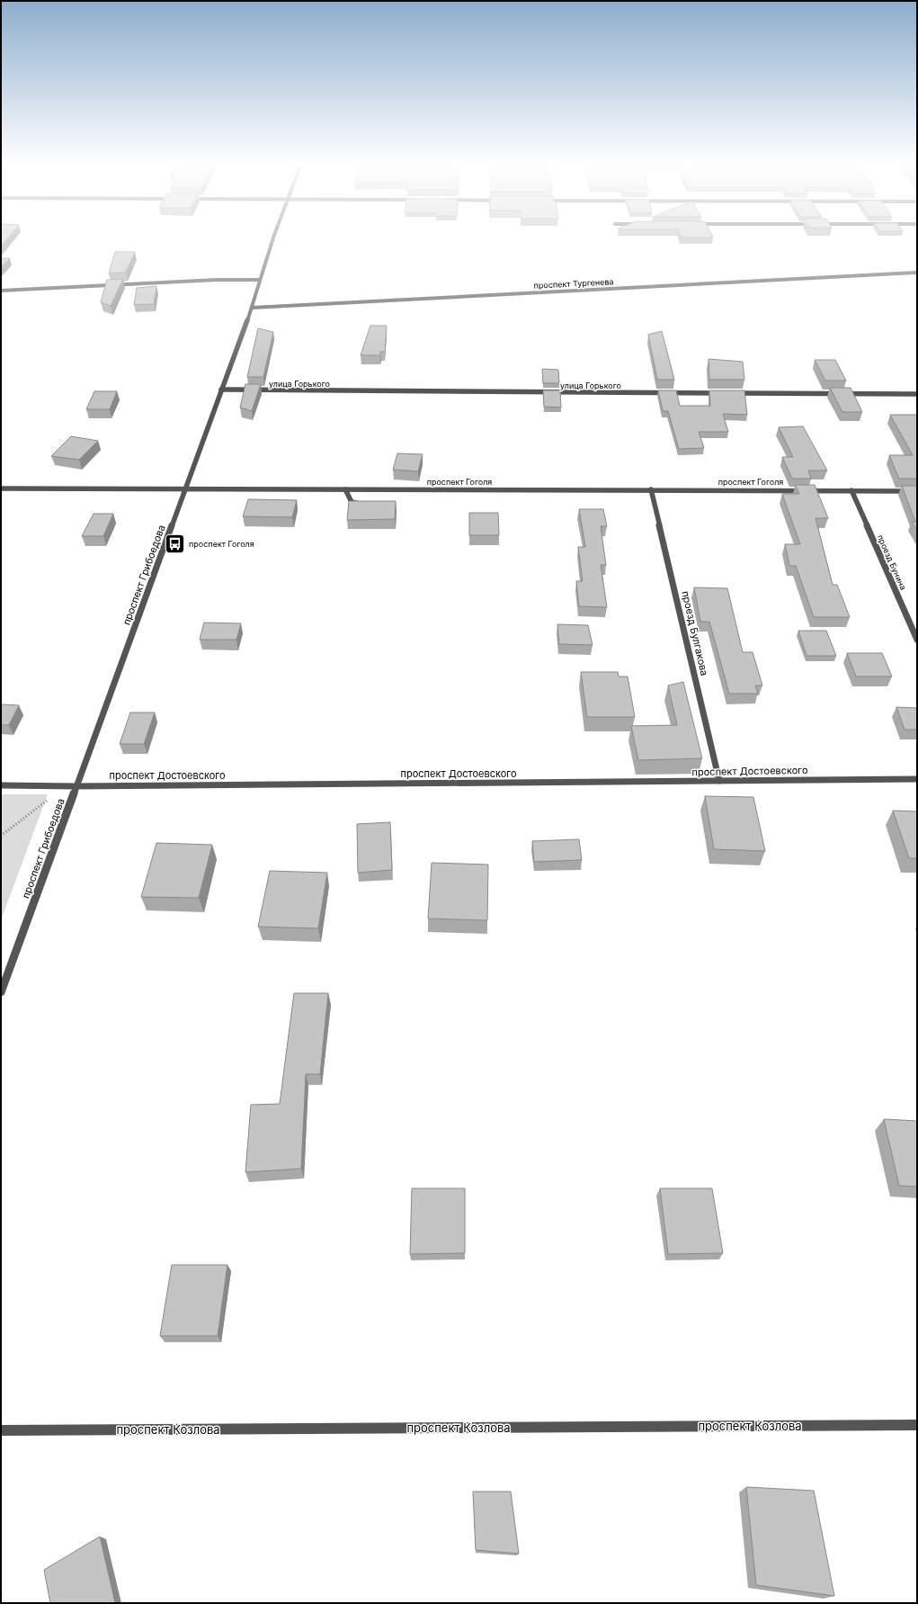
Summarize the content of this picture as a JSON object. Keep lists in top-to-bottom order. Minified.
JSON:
{"streets":{"street":["проспект Тургенева","улица Горького","проспект Гоголя","проезд Бунина","проспект Грибоедова","проезд Булгакова","проспект Достоевского","проспект Козлова"]},"crossings":[["проспект Тургенева","проспект Грибоедова"],["улица Горького","проспект Грибоедова"],["проспект Гоголя","проезд Бунина"],["проспект Гоголя","проспект Грибоедова"],["проспект Гоголя","проезд Булгакова"],["проспект Грибоедова","проспект Достоевского"],["проезд Булгакова","проспект Достоевского"]],"places":{"bus stop":["проспект Гоголя"]}}
